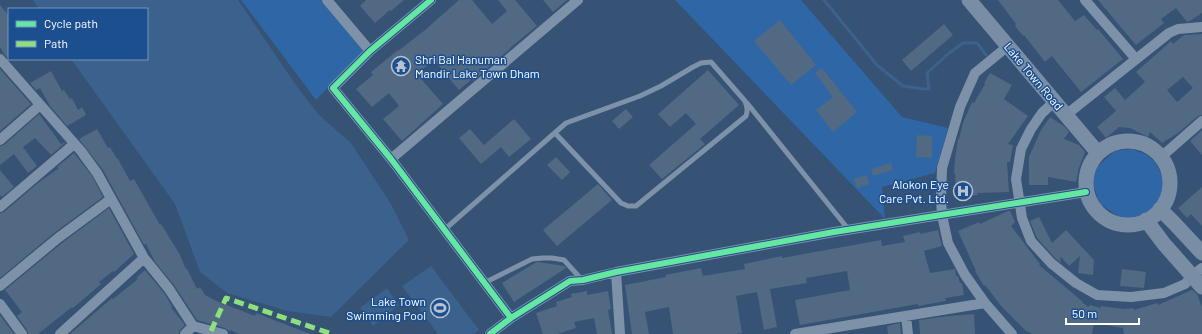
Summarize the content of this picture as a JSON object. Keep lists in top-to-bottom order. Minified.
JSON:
{"streets":{"street":["Lake Town Road"]},"places":{"temple":["Shri Bal Hanuman Mandir Lake Town Dham"],"hospital":["Alokon Eye Care Pvt. Ltd."],"sports":["Lake Town Swimming Pool"]},"legend":["Cycle path","Path"],"scale_bar":"50 m"}
